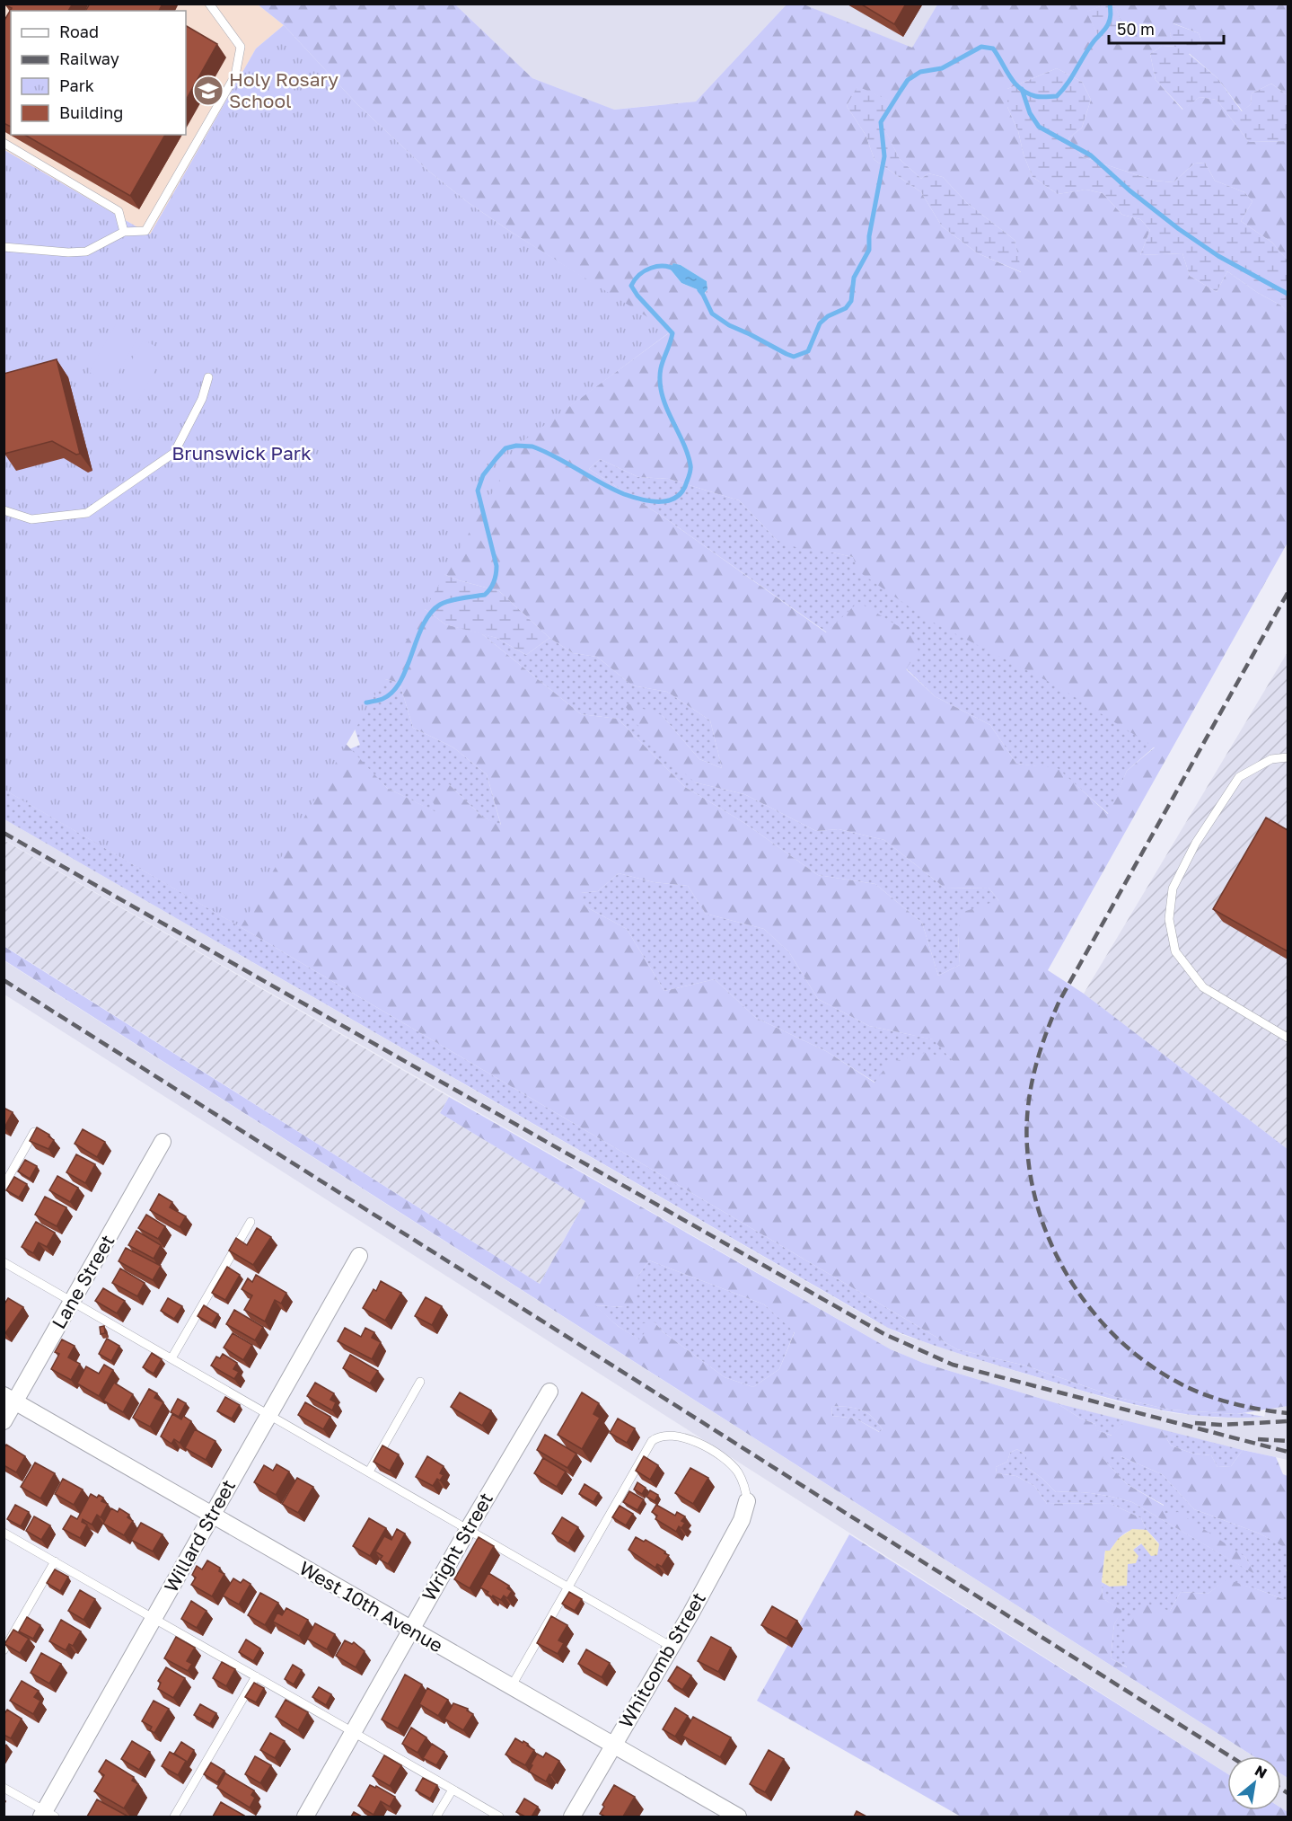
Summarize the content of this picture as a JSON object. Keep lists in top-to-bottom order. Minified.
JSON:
{"streets":{"street":["Lane Street","Willard Street","Wright Street","West 10th Avenue","Whitcomb Street"]},"crossings":[["Lane Street","West 10th Avenue"],["Willard Street","West 10th Avenue"],["Wright Street","West 10th Avenue"],["West 10th Avenue","Whitcomb Street"]],"parks":["Brunswick Park"],"places":{"school or university":["Holy Rosary School"]},"legend":["Road","Railway","Park","Building"],"scale_bar":"50 m","north":"top right"}
